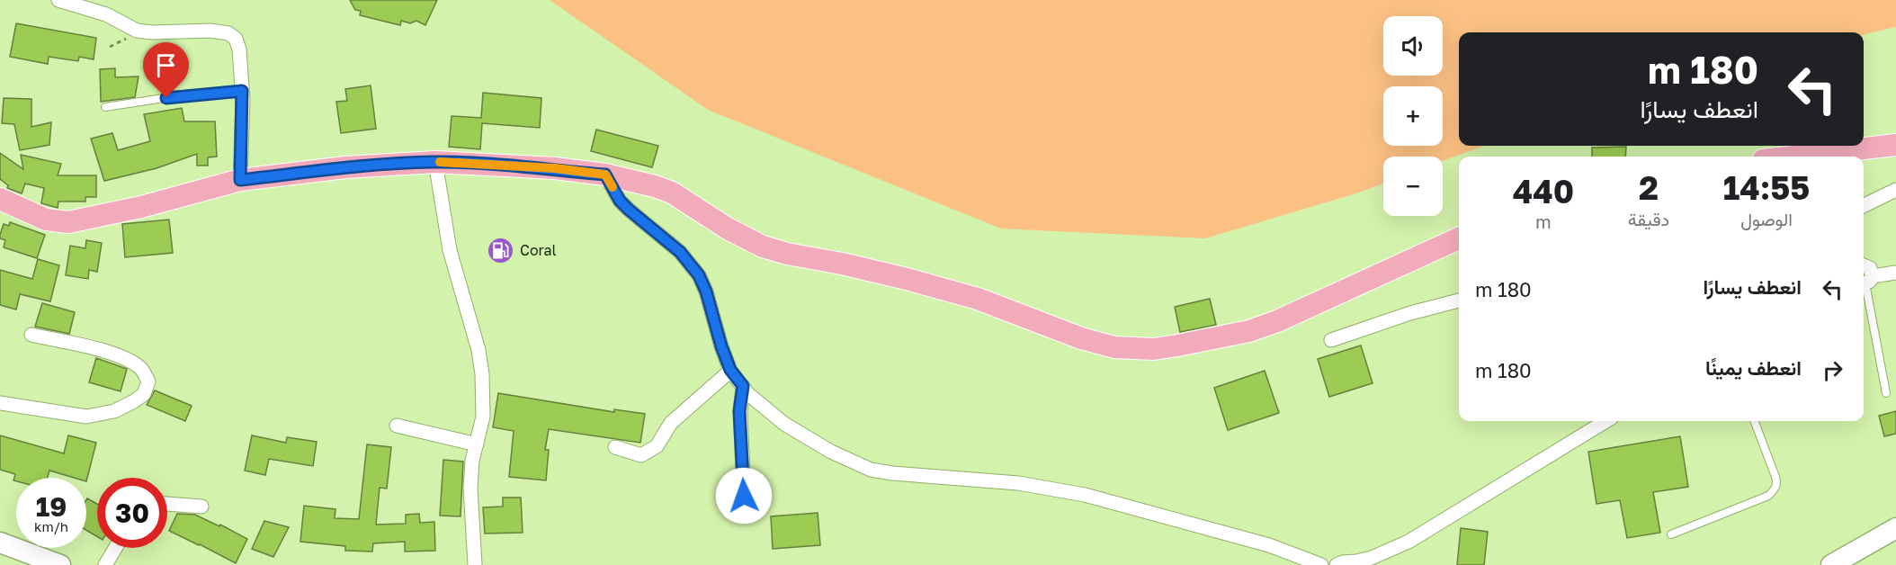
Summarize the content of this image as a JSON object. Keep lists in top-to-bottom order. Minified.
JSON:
{"places":{"fuel station":["Coral"]},"page":{"map_buttons":["+","−"],"turn":["180 m","انعطف يسارًا"],"eta":["14:55","الوصول","2","دقيقة","440","m"],"list":[{"name":"انعطف يسارًا","value":"180 m"},{"name":"انعطف يمينًا","value":"180 m"}],"speed":"19 km/h","limit":"30"}}
